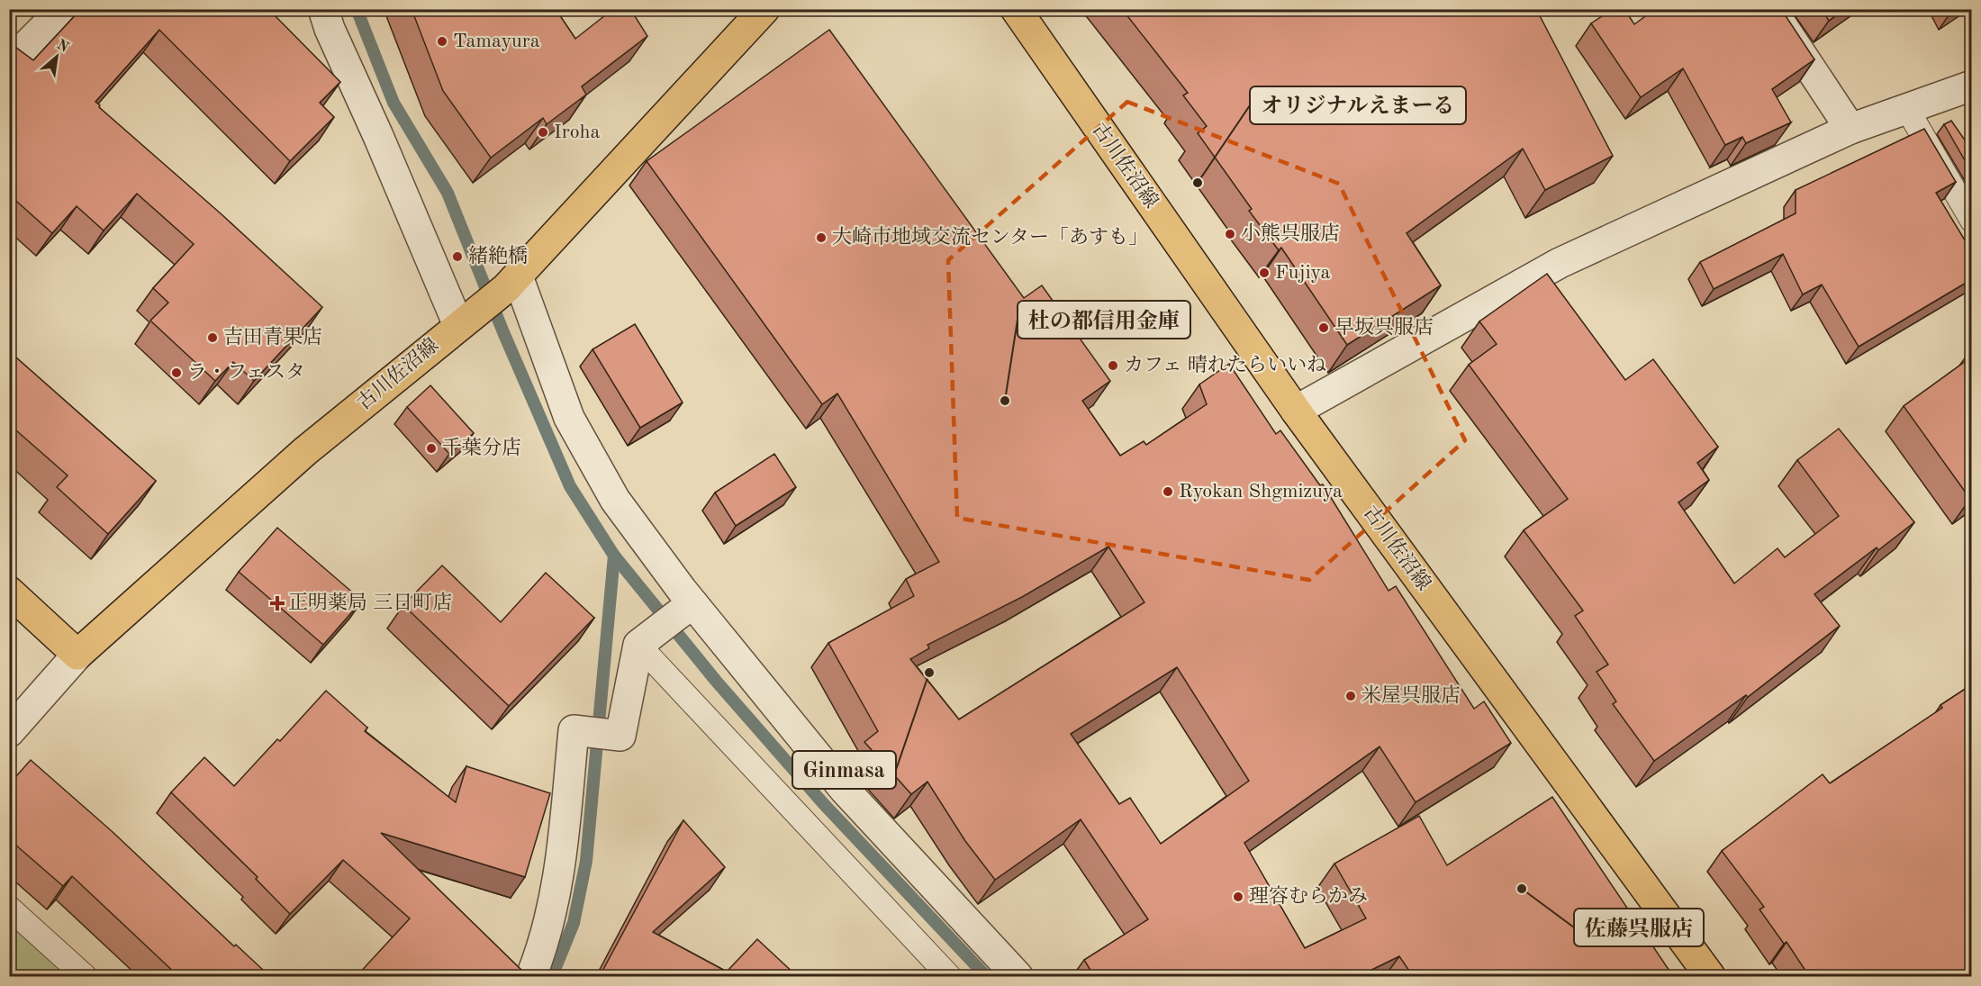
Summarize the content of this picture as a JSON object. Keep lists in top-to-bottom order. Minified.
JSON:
{"streets":{"main road":["古川佐沼線"]},"places":{"other":["Tamayura","Iroha","オリジナルえまーる","小熊呉服店","大崎市地域交流センター「あすも」","緒絶橋","Fujiya","早坂呉服店","吉田青果店","カフェ 晴れたらいいね","ラ・フェスタ","杜の都信用金庫","千葉分店","Ryokan Shgmizuya","Ginmasa","米屋呉服店","佐藤呉服店","理容むらかみ"],"health":["正明薬局 三日町店"]},"north":"top right"}
